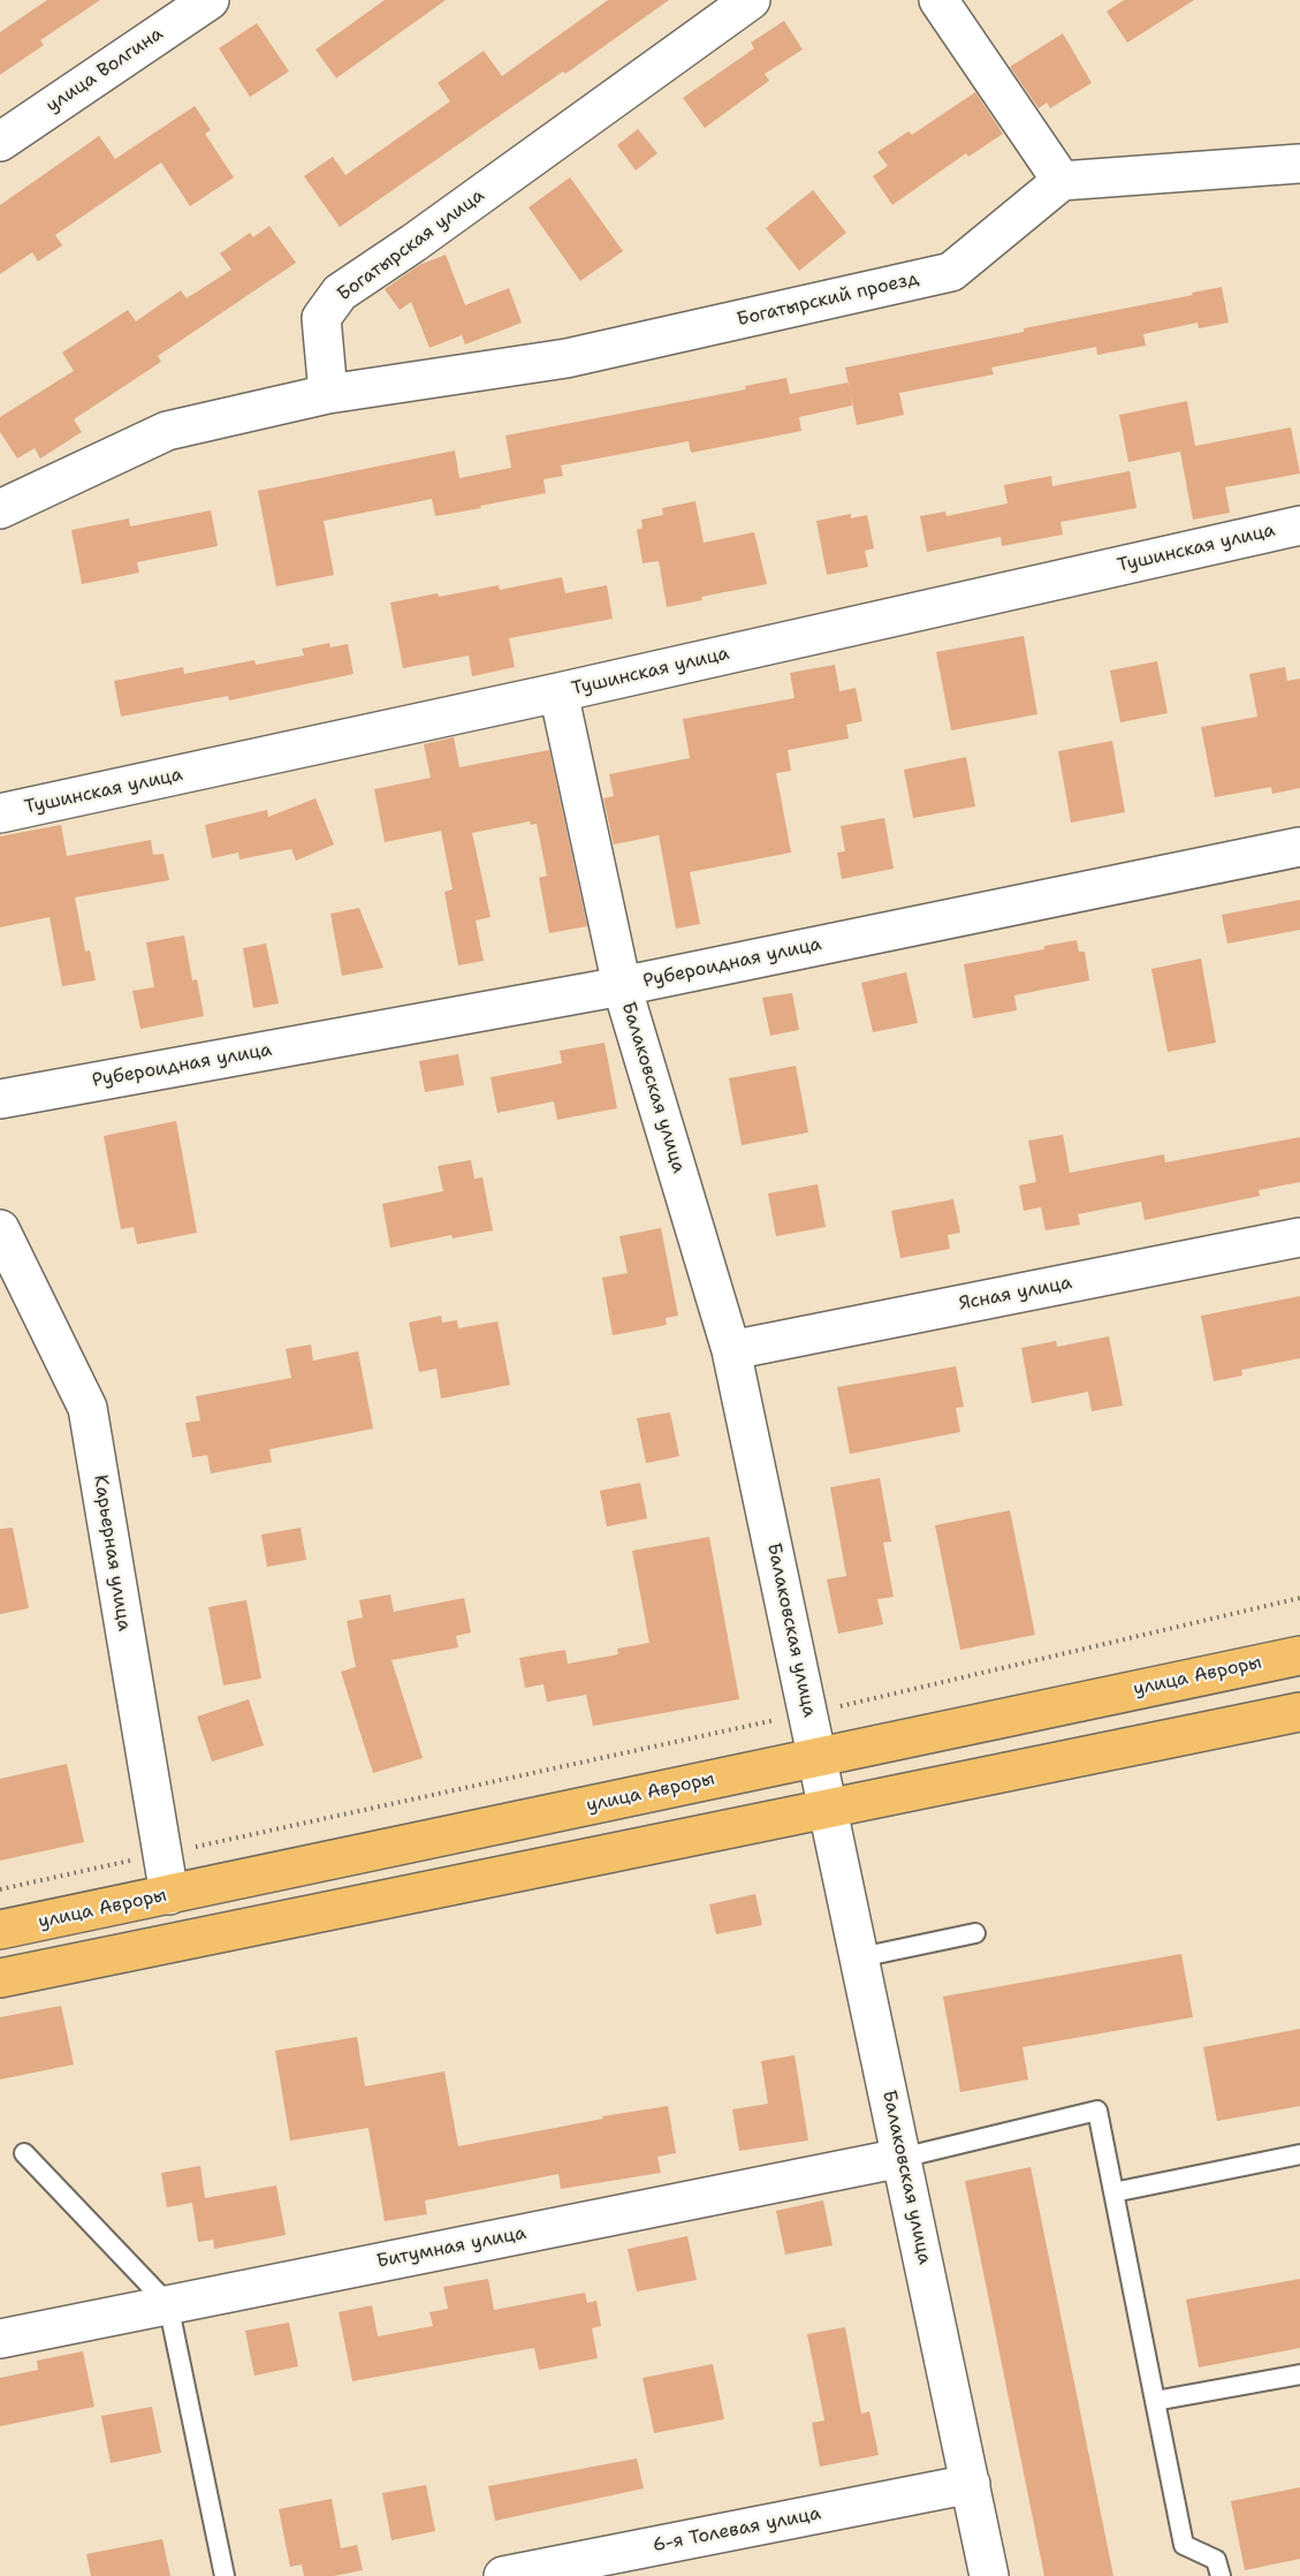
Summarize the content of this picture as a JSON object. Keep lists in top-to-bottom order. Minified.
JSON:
{"streets":{"main road":["улица Авроры"],"street":["улица Волгина","Богатырская улица","Богатырский проезд","Тушинская улица","Рубероидная улица","Балаковская улица","Ясная улица","Карьерная улица","Битумная улица","6-я Толевая улица"]},"crossings":[["Богатырская улица","Богатырский проезд"],["Тушинская улица","Балаковская улица"],["Рубероидная улица","Балаковская улица"],["Балаковская улица","Ясная улица"],["Балаковская улица","улица Авроры"],["Балаковская улица","Битумная улица"],["Балаковская улица","6-я Толевая улица"],["Карьерная улица","улица Авроры"]]}
